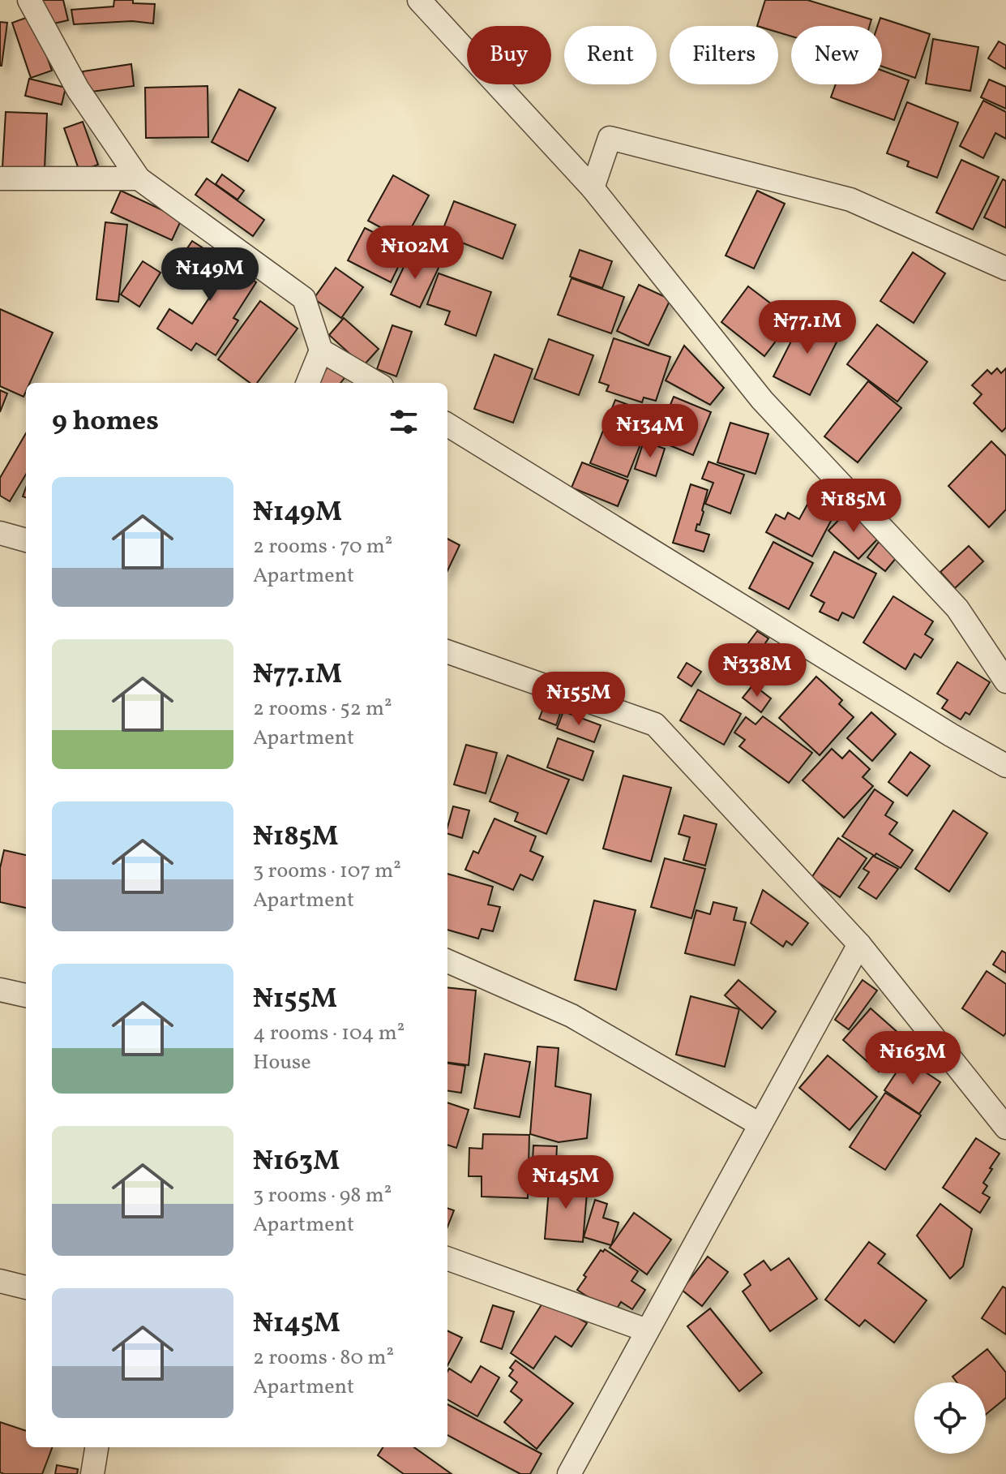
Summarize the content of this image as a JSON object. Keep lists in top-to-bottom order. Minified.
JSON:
{"page":{"chip":["Buy","Rent","Filters","New"],"price":["₦102M","₦149M","₦77.1M","₦134M","₦185M","₦338M","₦155M","₦163M","₦145M"],"heading":"9 homes","list":[{"name":"₦149M","note":"2 rooms · 70 m² · Apartment"},{"name":"₦77.1M","note":"2 rooms · 52 m² · Apartment"},{"name":"₦185M","note":"3 rooms · 107 m² · Apartment"},{"name":"₦155M","note":"4 rooms · 104 m² · House"},{"name":"₦163M","note":"3 rooms · 98 m² · Apartment"},{"name":"₦145M","note":"2 rooms · 80 m² · Apartment"}]}}
